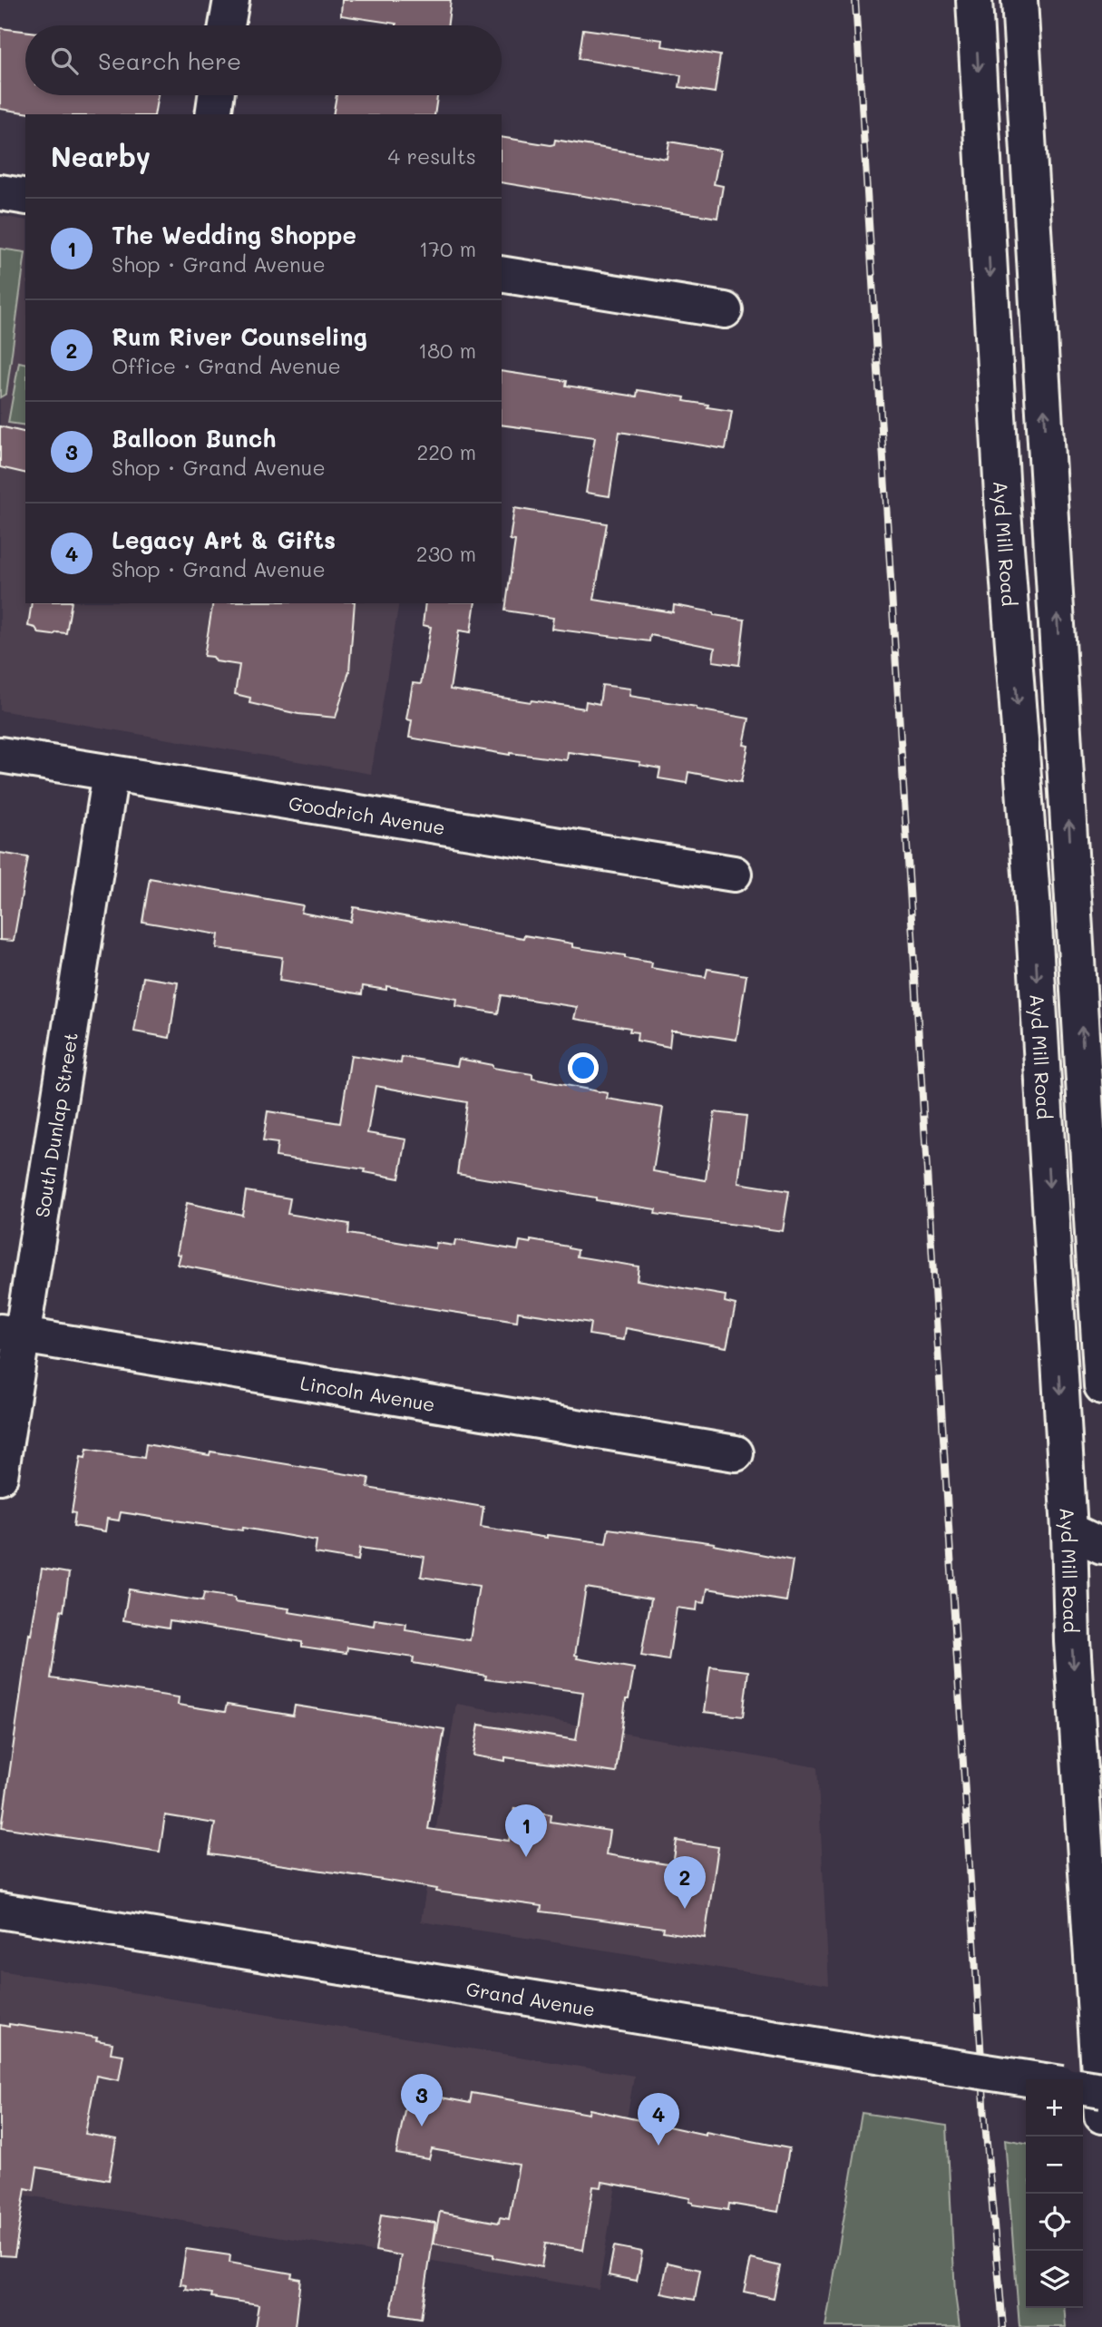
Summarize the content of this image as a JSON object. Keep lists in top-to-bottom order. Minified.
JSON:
{"streets":{"main road":["Ayd Mill Road","Goodrich Avenue","South Dunlap Street","Lincoln Avenue","Grand Avenue"]},"crossings":[["Goodrich Avenue","South Dunlap Street"],["South Dunlap Street","Lincoln Avenue"]],"page":{"search":"Search here","heading":["Nearby","4 results"],"list":[{"mark":"1","name":"The Wedding Shoppe","note":"Shop · Grand Avenue","value":"170 m"},{"mark":"2","name":"Rum River Counseling","note":"Office · Grand Avenue","value":"180 m"},{"mark":"3","name":"Balloon Bunch","note":"Shop · Grand Avenue","value":"220 m"},{"mark":"4","name":"Legacy Art & Gifts","note":"Shop · Grand Avenue","value":"230 m"}],"pins":["1","2","3","4"],"map_buttons":["+","−"]}}
